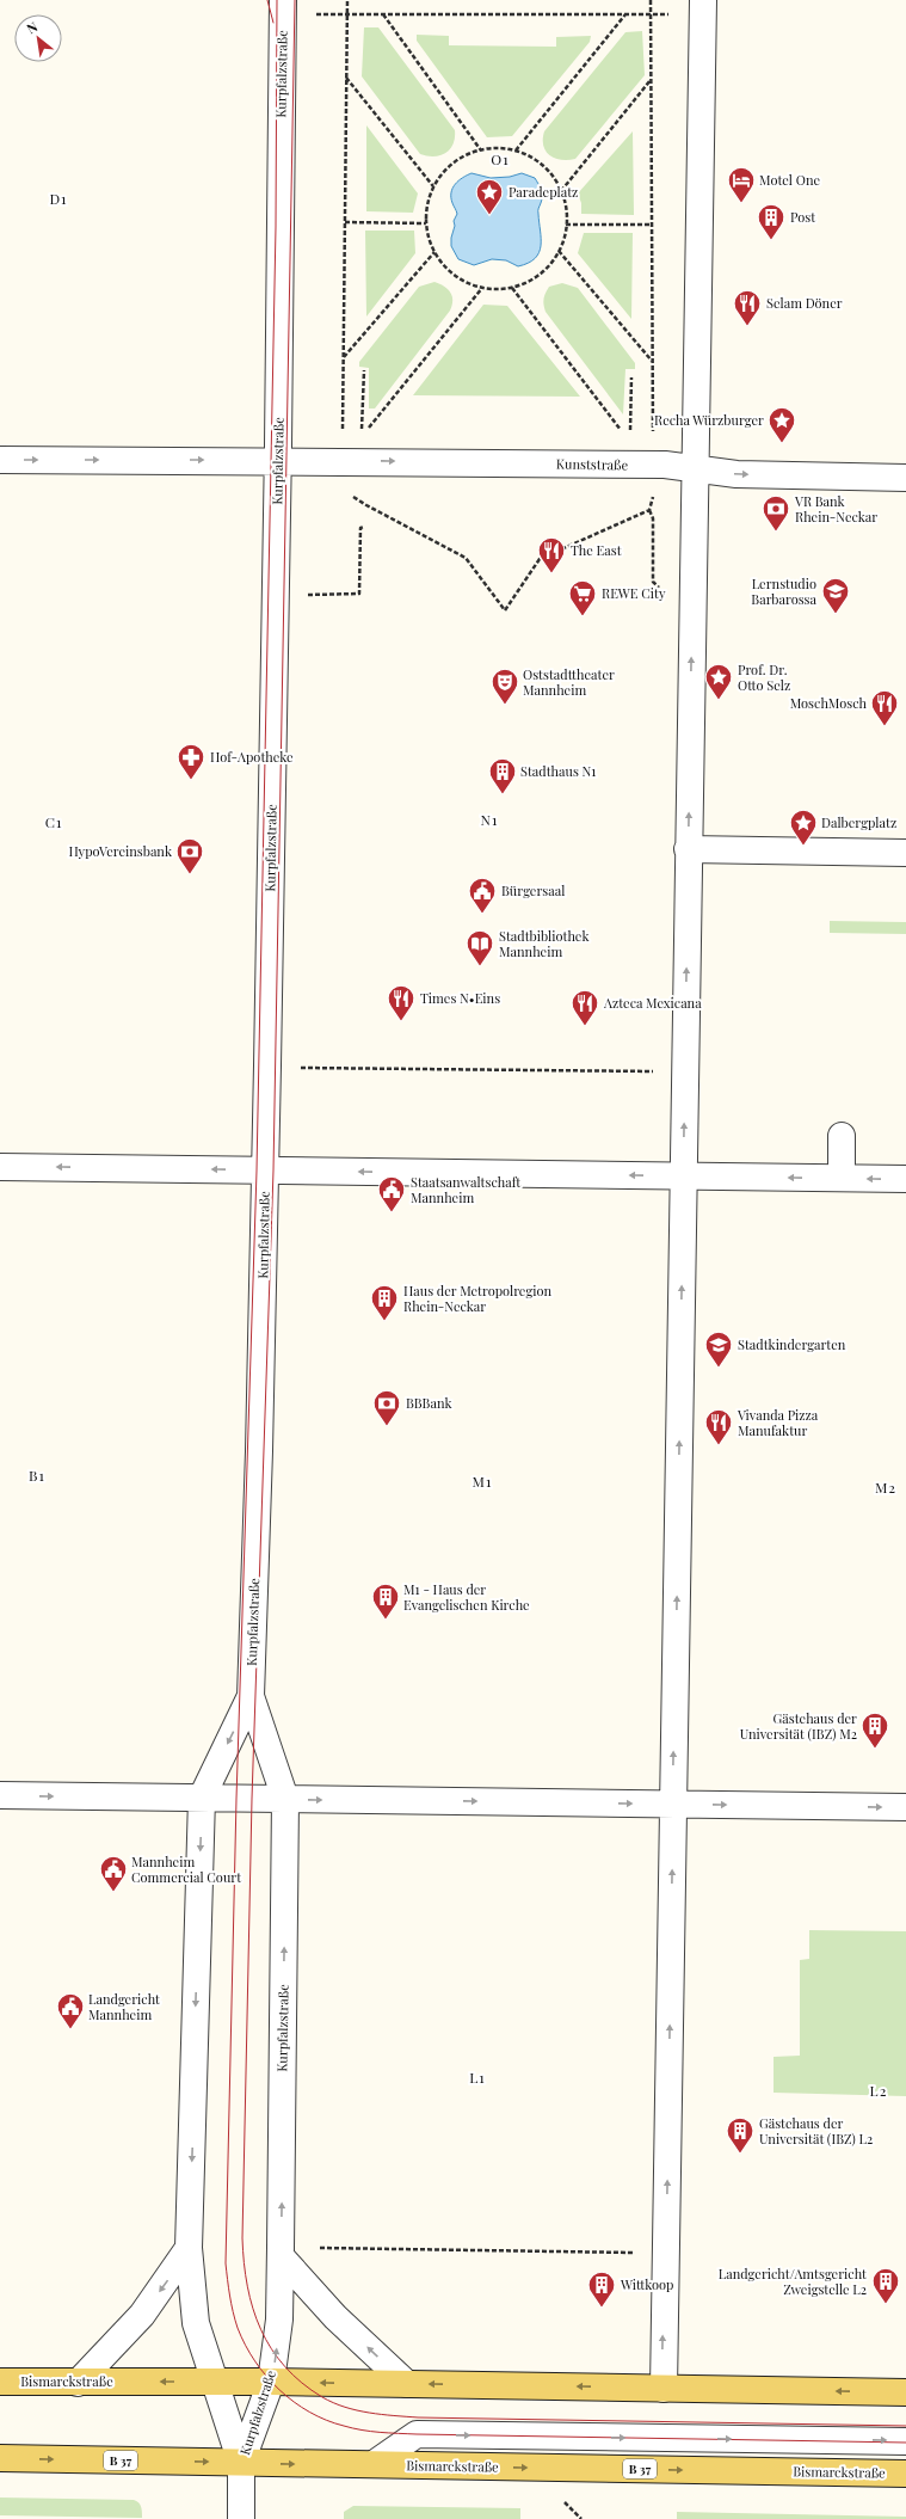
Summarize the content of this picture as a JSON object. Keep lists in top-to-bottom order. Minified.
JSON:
{"streets":{"main road":["Bismarckstraße","B 37"],"street":["Kurpfalzstraße","Kunststraße"]},"crossings":[["Kurpfalzstraße","Kunststraße"],["Kurpfalzstraße","Bismarckstraße"]],"one_way":["Kunststraße"],"districts":["O1","D1","N1","C1","B1","M1","M2","L1","L2"],"places":{"hotel":["Motel One"],"place":["Paradeplatz","Recha Würzburger","Prof. Dr. Otto Selz","Dalbergplatz"],"building":["Post","Stadthaus N1","Haus der Metropolregion Rhein-Neckar","M1 - Haus der Evangelischen Kirche","Gästehaus der Universität (IBZ) M2","Gästehaus der Universität (IBZ) L2","Landgericht/Amtsgericht Zweigstelle L2","Wittkoop"],"restaurant":["Selam Döner","The East","MoschMosch","Times N•Eins","Azteca Mexicana","Vivanda Pizza Manufaktur"],"bank":["VR Bank Rhein-Neckar","HypoVereinsbank","BBBank"],"school or university":["Lernstudio Barbarossa","Stadtkindergarten"],"supermarket":["REWE City"],"theatre":["Oststadttheater Mannheim"],"pharmacy":["Hof-Apotheke"],"public building":["Bürgersaal","Staatsanwaltschaft Mannheim","Mannheim Commercial Court","Landgericht Mannheim"],"library":["Stadtbibliothek Mannheim"]},"north":"top left"}
